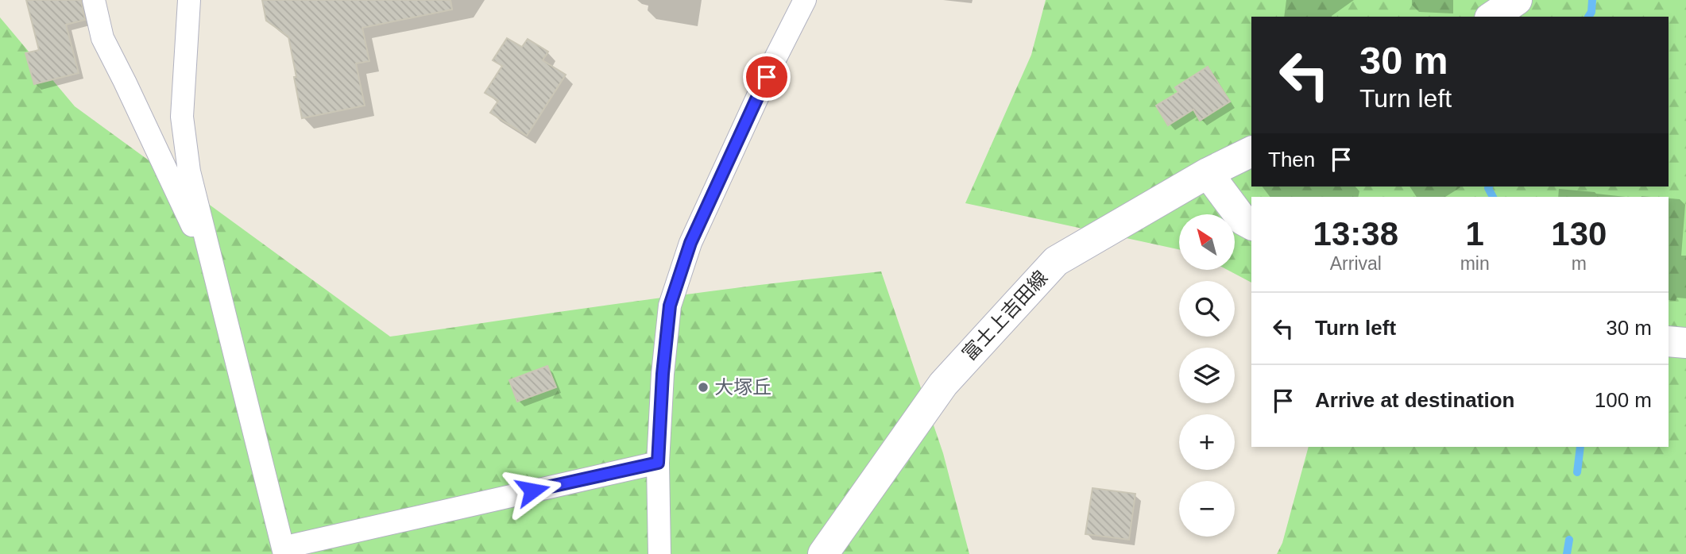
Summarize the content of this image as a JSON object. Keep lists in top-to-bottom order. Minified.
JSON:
{"streets":{"main road":["富士上吉田線"]},"places":["大塚丘"],"north":"top left","page":{"turn":["30 m","Turn left"],"then":"Then","eta":["13:38","Arrival","1","min","130","m"],"map_buttons":["+","−"],"list":[{"name":"Turn left","value":"30 m"},{"name":"Arrive at destination","value":"100 m"}]}}
